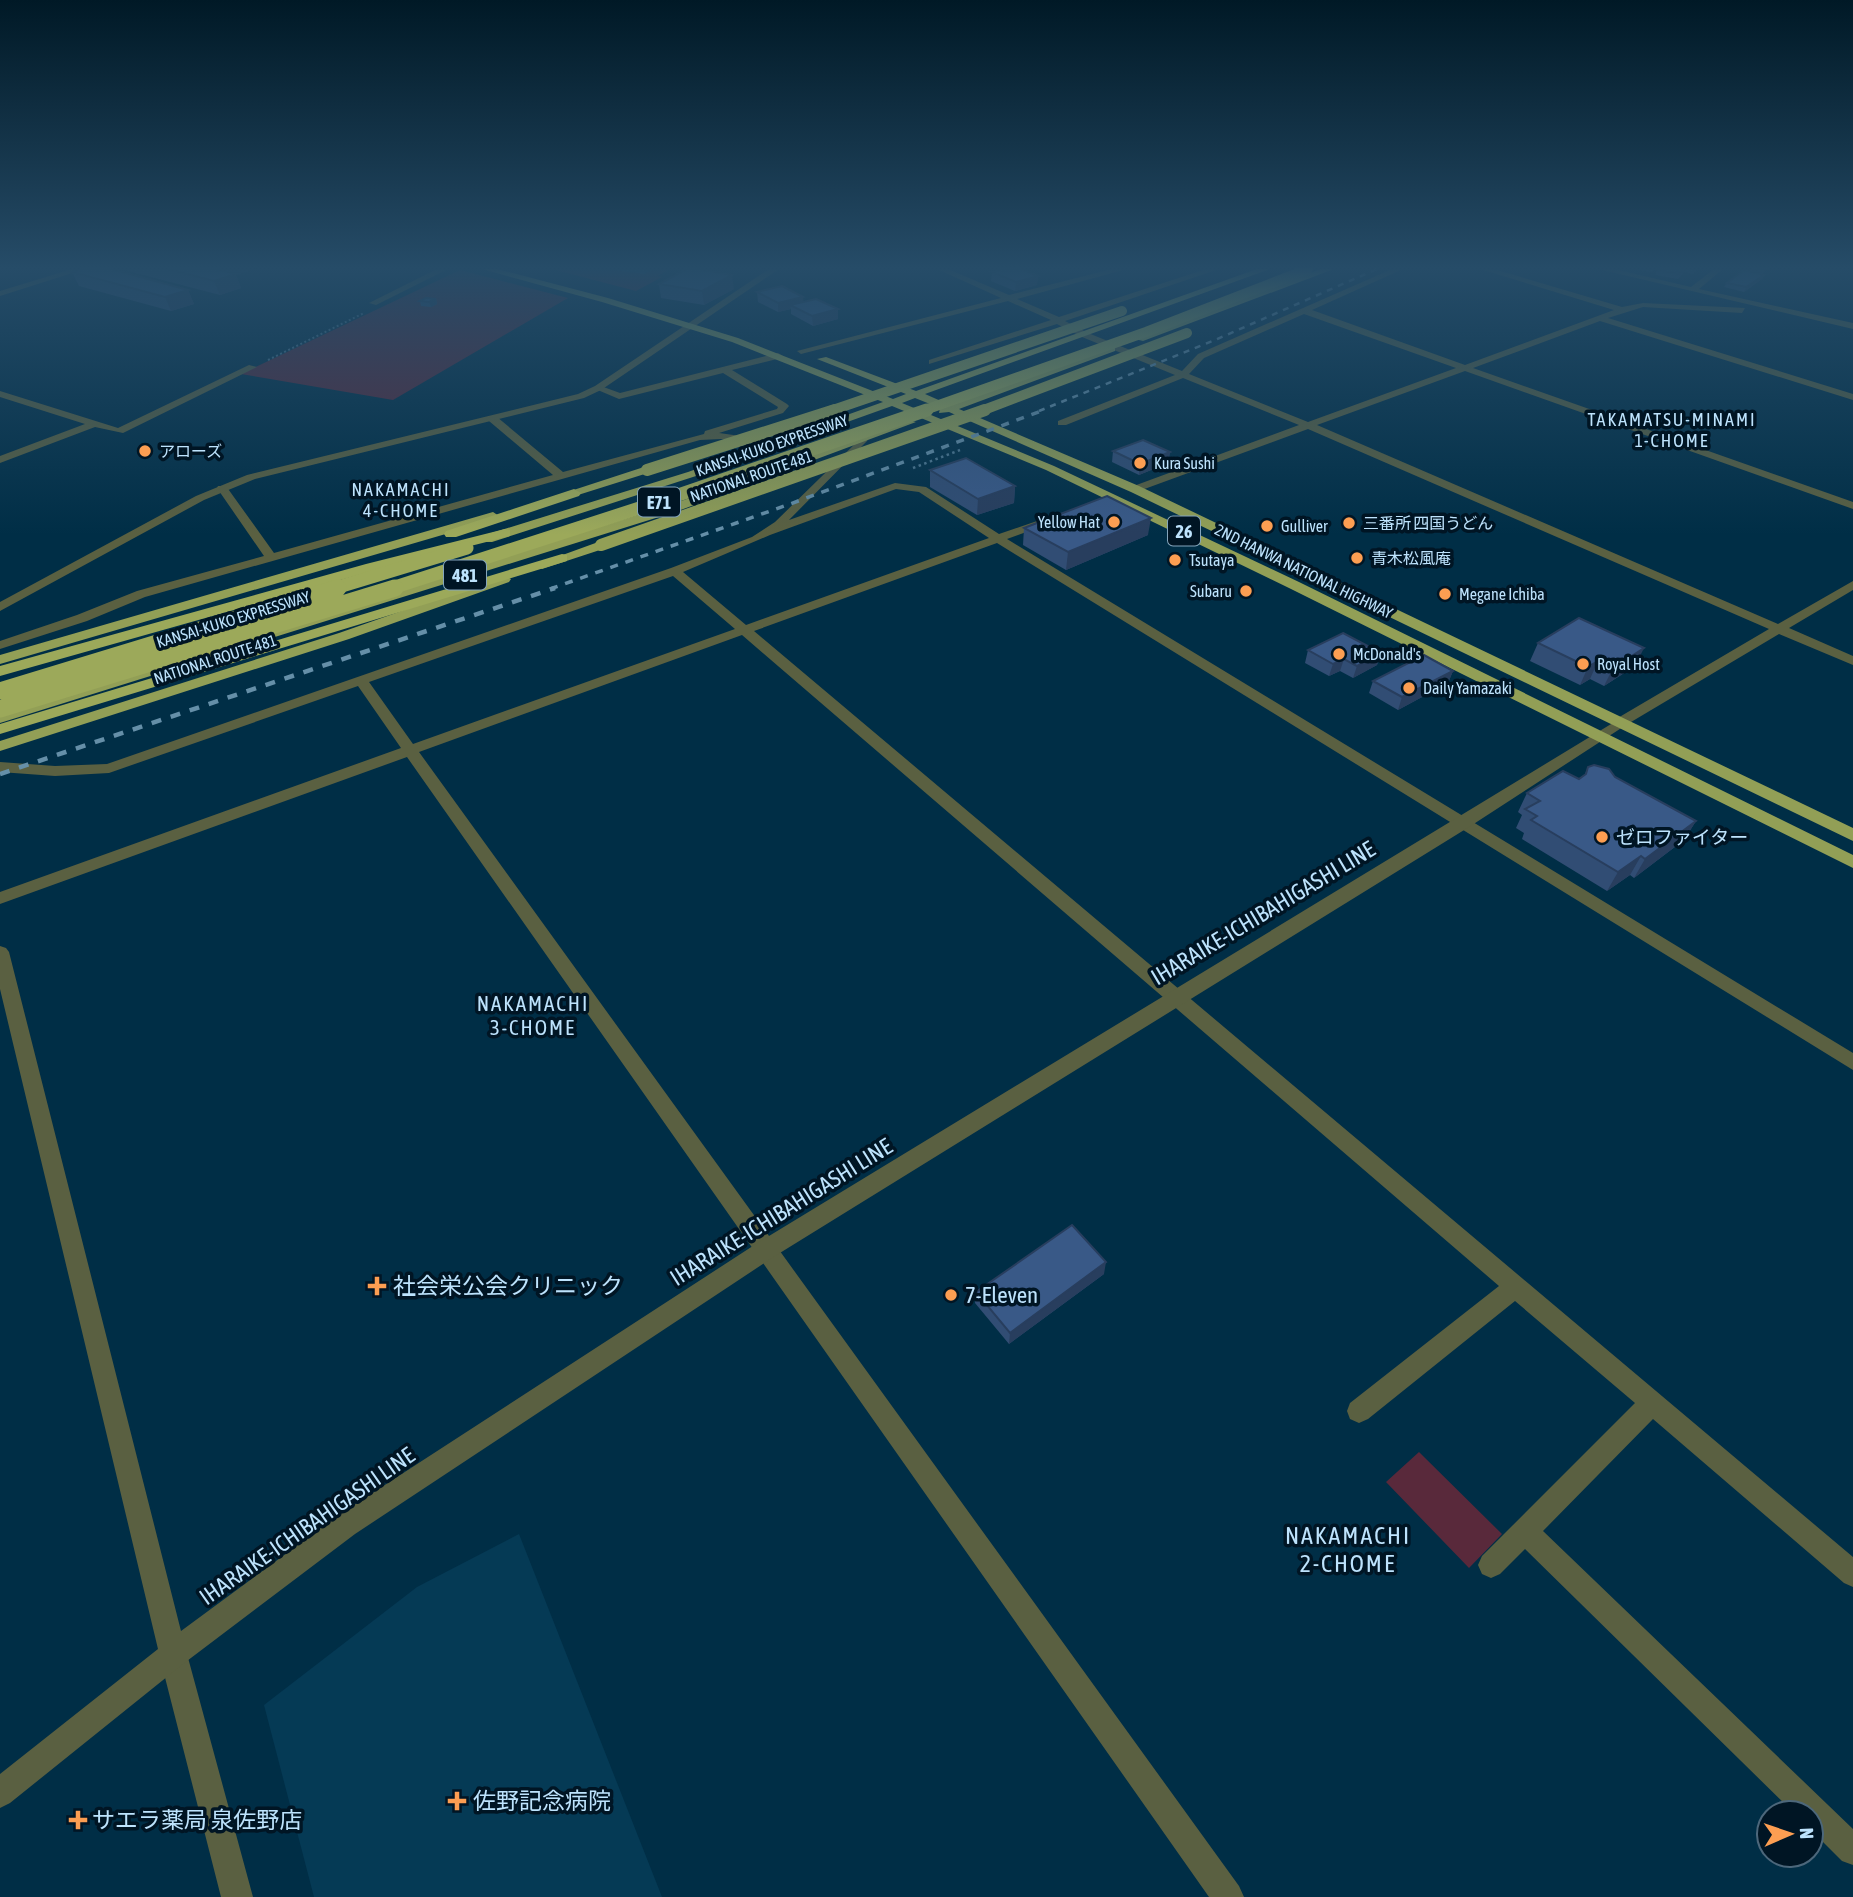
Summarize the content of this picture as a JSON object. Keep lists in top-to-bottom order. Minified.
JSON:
{"streets":{"highway":["KANSAI-KUKO EXPRESSWAY","NATIONAL ROUTE 481","E71","26","2ND HANWA NATIONAL HIGHWAY","481"],"street":["IHARAIKE-ICHIBAHIGASHI LINE"]},"crossings":[["NATIONAL ROUTE 481","481"],["2ND HANWA NATIONAL HIGHWAY","481"],["2ND HANWA NATIONAL HIGHWAY","IHARAIKE-ICHIBAHIGASHI LINE"]],"districts":["TAKAMATSU-MINAMI 1-CHOME","NAKAMACHI 4-CHOME","NAKAMACHI 3-CHOME","NAKAMACHI 2-CHOME"],"places":{"other":["アローズ","Kura Sushi","Yellow Hat","三番所 四国うどん","Gulliver","青木松風庵","Tsutaya","Subaru","Megane Ichiba","McDonald's","Royal Host","Daily Yamazaki","ゼロファイター","7-Eleven"],"health":["社会栄公会クリニック","佐野記念病院","サエラ薬局 泉佐野店"]},"north":"right"}
